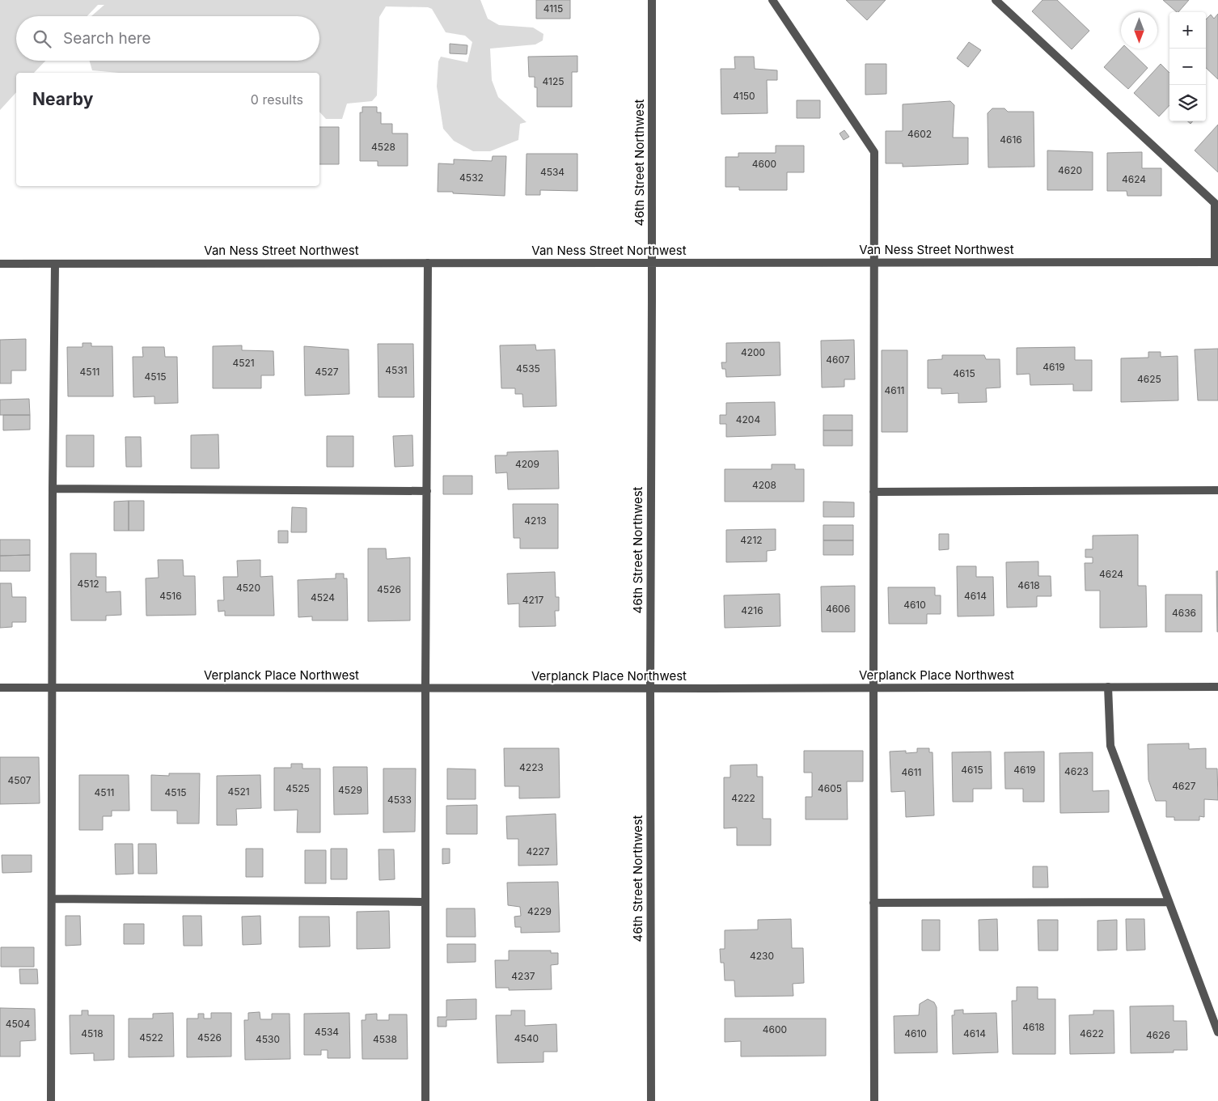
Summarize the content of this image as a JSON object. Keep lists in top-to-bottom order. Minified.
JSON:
{"streets":{"street":["46th Street Northwest","Van Ness Street Northwest","Verplanck Place Northwest"]},"crossings":[["46th Street Northwest","Van Ness Street Northwest"],["46th Street Northwest","Verplanck Place Northwest"]],"house_numbers":["4115","4125","4150","4602","4616","4528","4600","4620","4534","4532","4624","4200","4607","4521","4619","4535","4531","4511","4527","4615","4515","4625","4611","4204","4209","4208","4213","4212","4624","4512","4618","4520","4526","4516","4614","4524","4217","4610","4606","4216","4636","4223","4615","4619","4623","4611","4507","4627","4525","4605","4529","4521","4511","4515","4222","4533","4227","4229","4230","4237","4504","4618","4600","4534","4518","4610","4614","4622","4626","4522","4526","4540","4530","4538"],"north":"bottom","page":{"map_buttons":["+","−"],"search":"Search here","heading":["Nearby","0 results"]}}
